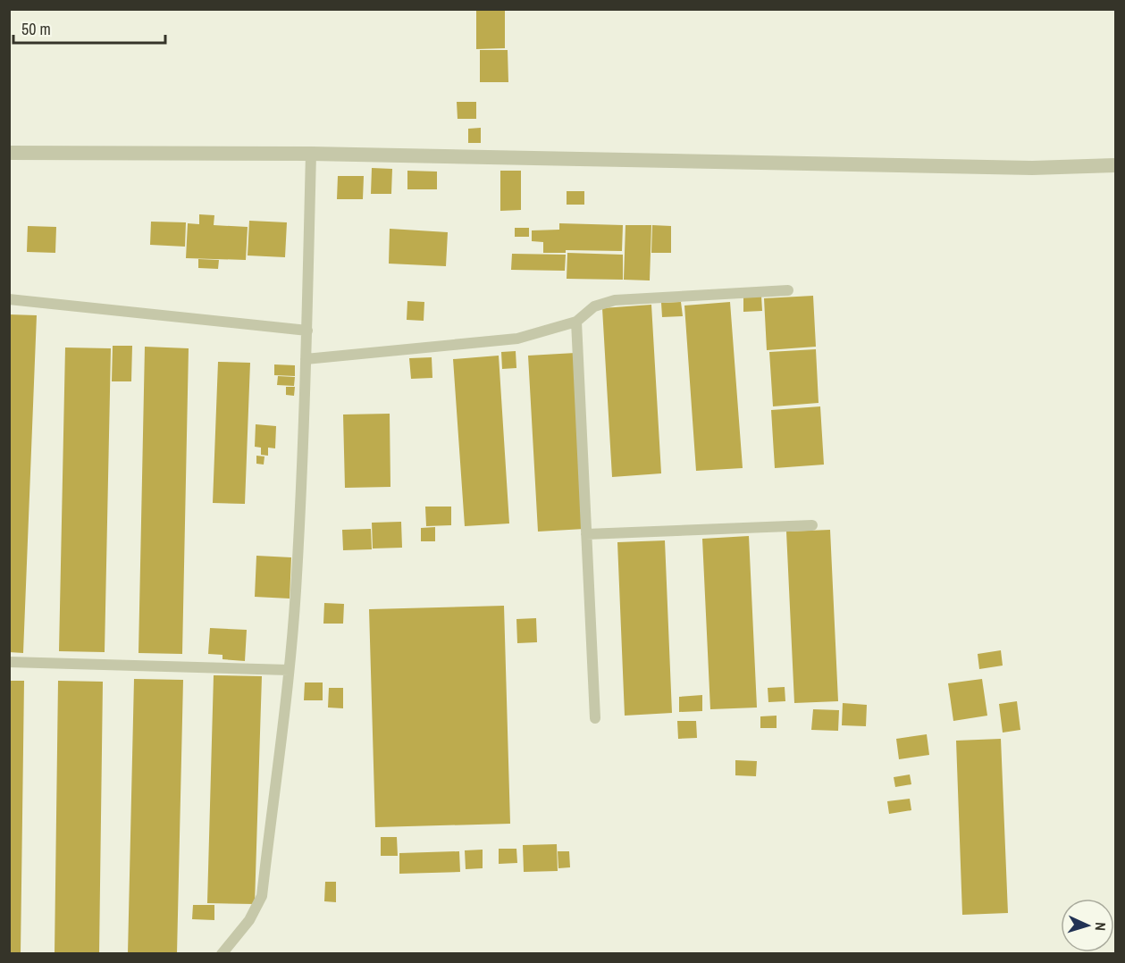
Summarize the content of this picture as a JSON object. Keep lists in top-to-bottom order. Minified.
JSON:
{"scale_bar":"50 m","north":"right"}
